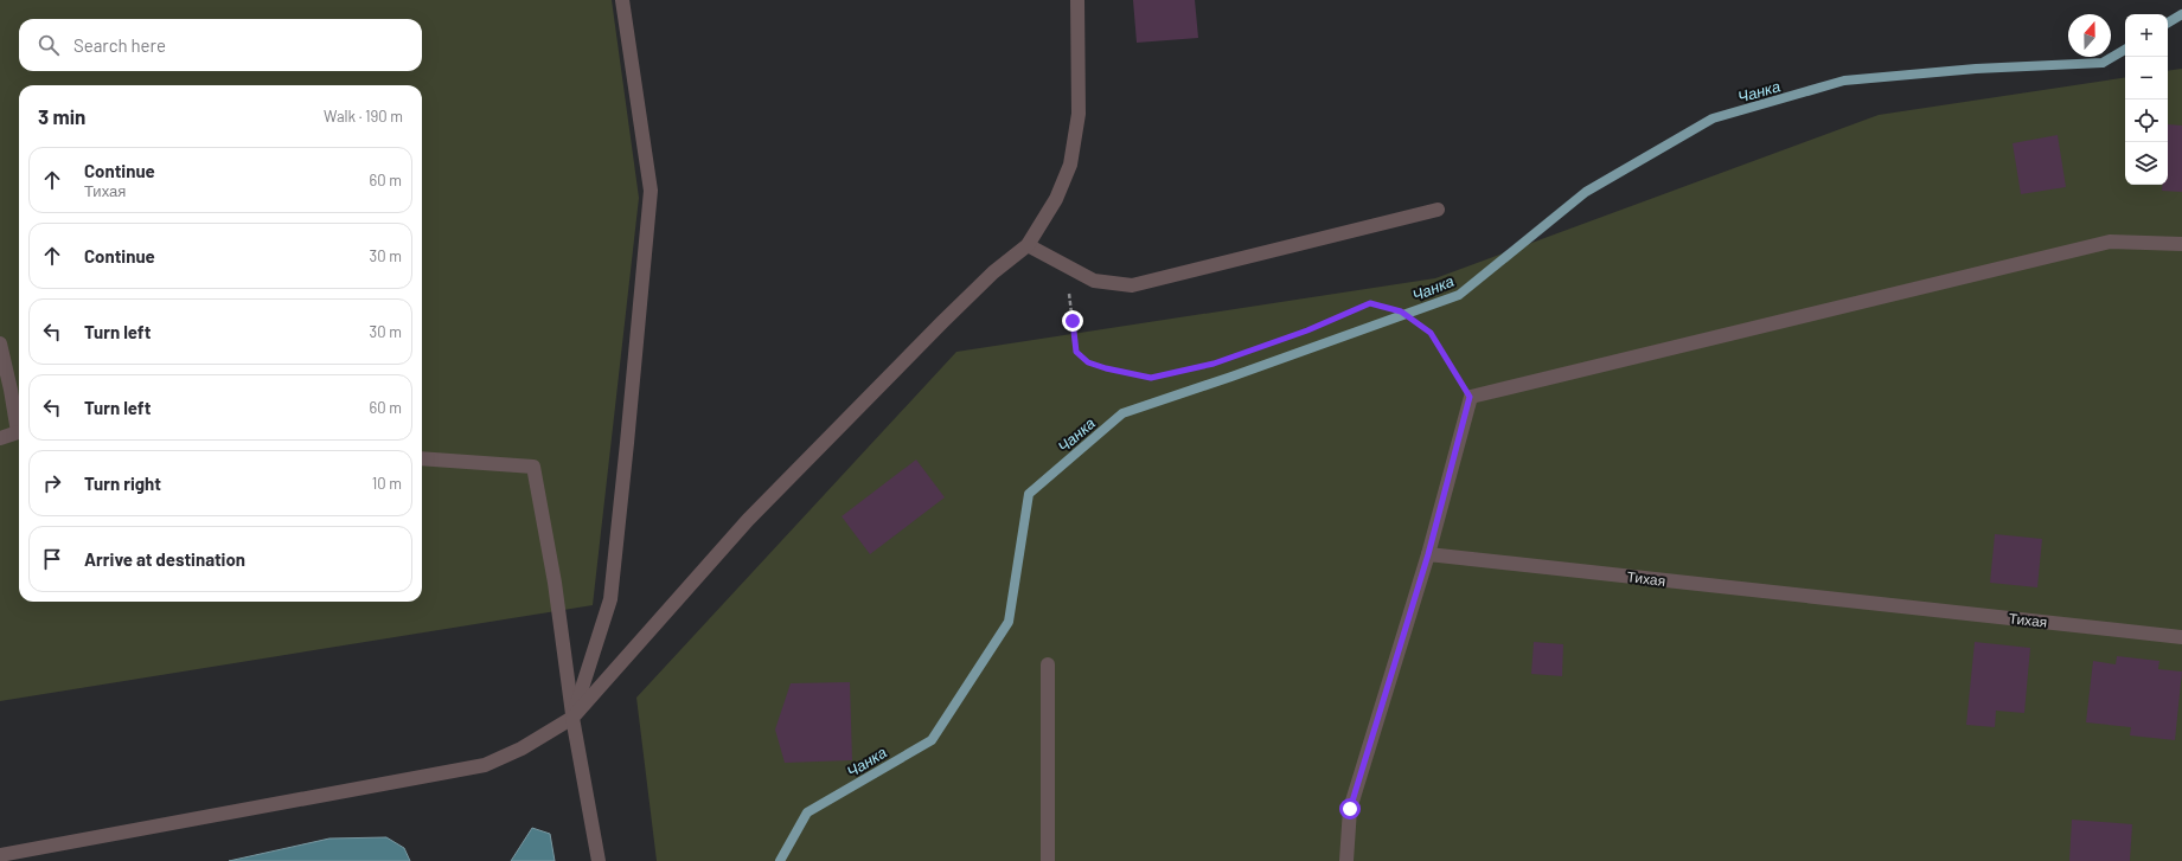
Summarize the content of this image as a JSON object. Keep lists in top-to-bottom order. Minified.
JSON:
{"streets":{"street":["Тихая"]},"water":["Чанка"],"north":"top","page":{"map_buttons":["+","−"],"search":"Search here","heading":["3 min","Walk · 190 m"],"list":[["Continue","Тихая","60 m"],["Continue","30 m"],["Turn left","30 m"],["Turn left","60 m"],["Turn right","10 m"],"Arrive at destination"]}}
